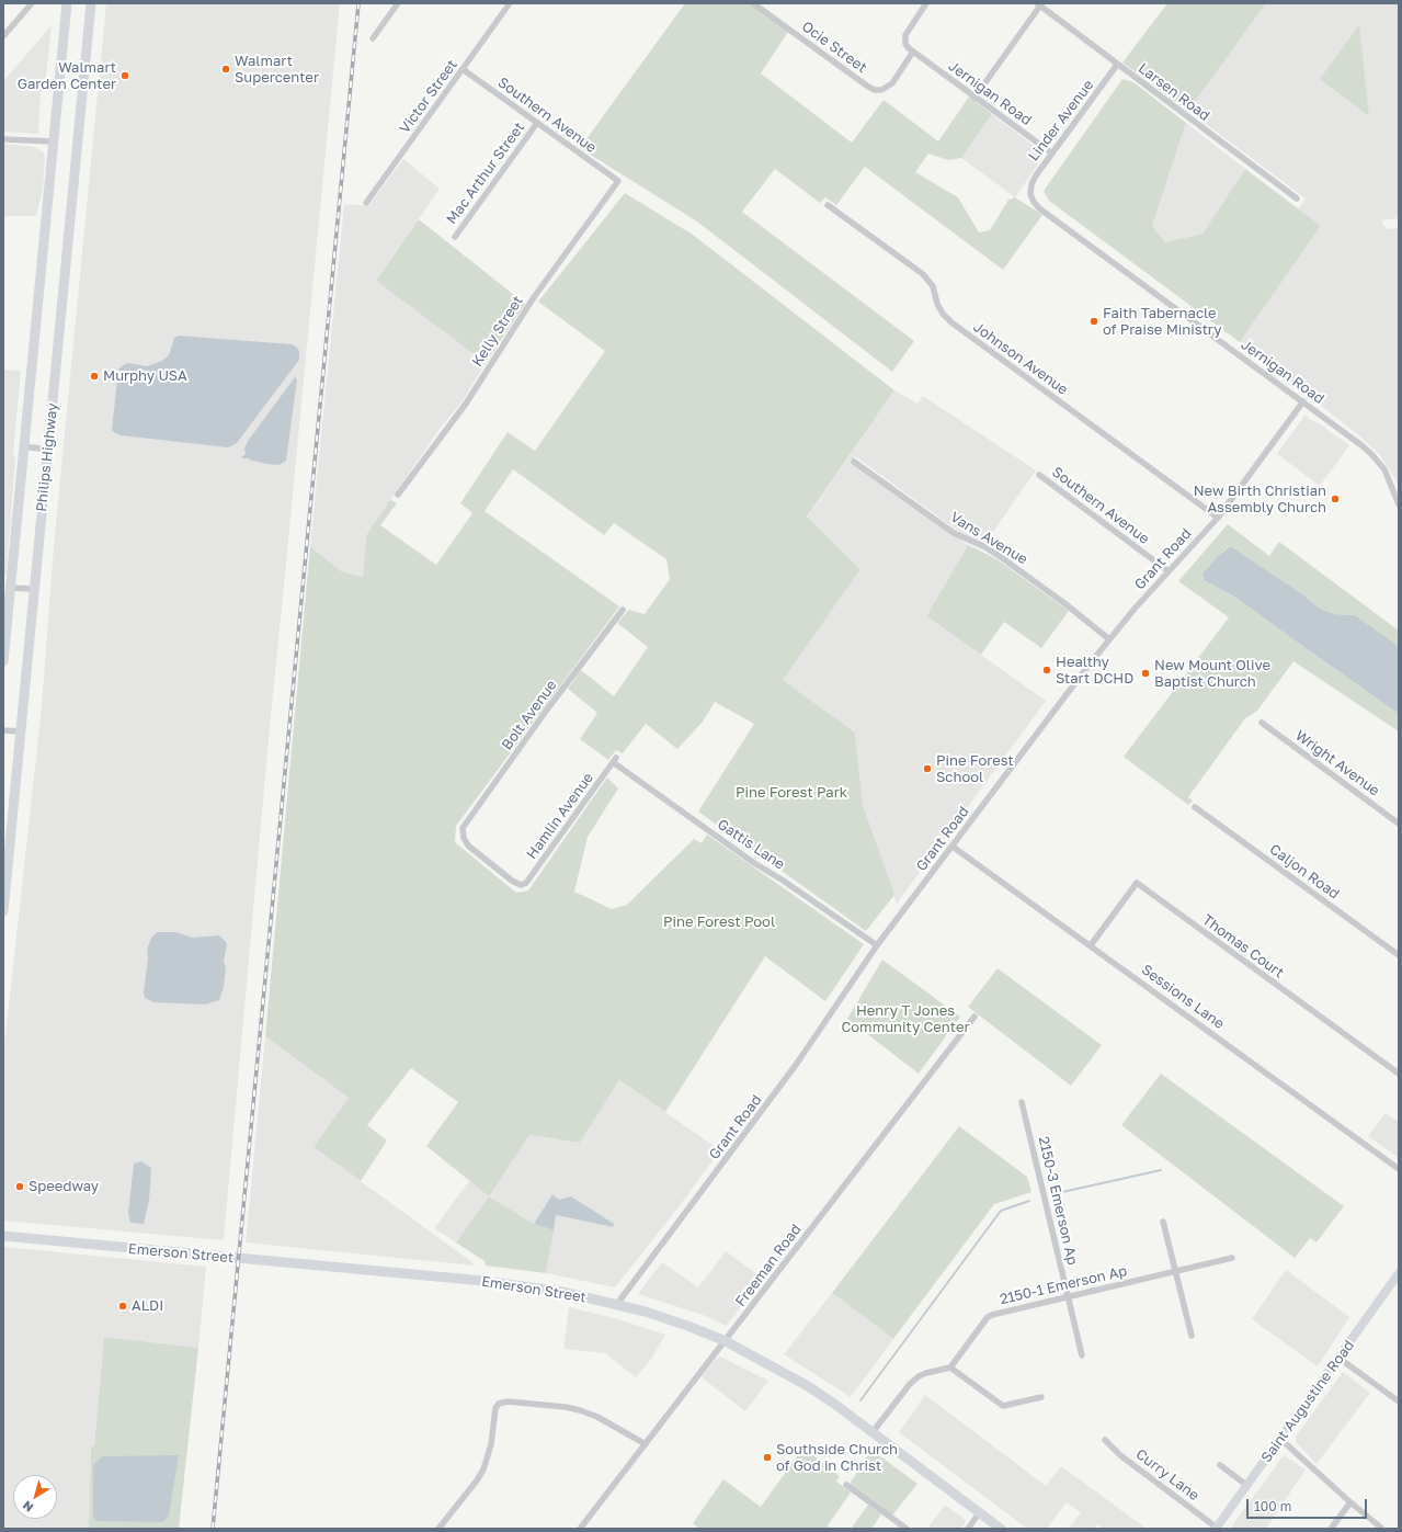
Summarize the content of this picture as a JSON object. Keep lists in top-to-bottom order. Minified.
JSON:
{"streets":{"main road":["Philips Highway","Emerson Street","Saint Augustine Road"],"street":["Ocie Street","Larsen Road","Jernigan Road","Victor Street","Southern Avenue","Linder Avenue","Mac Arthur Street","Kelly Street","Johnson Avenue","Vans Avenue","Grant Road","Bolt Avenue","Wright Avenue","Hamlin Avenue","Gattis Lane","Caljon Road","Thomas Court","Sessions Lane","2150-3 Emerson Ap","Freeman Road","2150-1 Emerson Ap","Curry Lane"]},"crossings":[["Ocie Street","Jernigan Road"],["Larsen Road","Linder Avenue"],["Jernigan Road","Linder Avenue"],["Jernigan Road","Grant Road"],["Victor Street","Southern Avenue"],["Southern Avenue","Mac Arthur Street"],["Southern Avenue","Kelly Street"],["Southern Avenue","Grant Road"],["Johnson Avenue","Grant Road"],["Vans Avenue","Grant Road"],["Grant Road","Gattis Lane"],["Grant Road","Sessions Lane"],["Grant Road","Emerson Street"],["Bolt Avenue","Hamlin Avenue"],["Hamlin Avenue","Gattis Lane"],["Thomas Court","Sessions Lane"],["2150-3 Emerson Ap","2150-1 Emerson Ap"],["Emerson Street","Freeman Road"],["Saint Augustine Road","Curry Lane"]],"parks":["Pine Forest Park","Pine Forest Pool","Henry T Jones Community Center"],"places":["Walmart Supercenter","Walmart Garden Center","Faith Tabernacle of Praise Ministry","Murphy USA","New Birth Christian Assembly Church","Healthy Start DCHD","New Mount Olive Baptist Church","Pine Forest School","Speedway","ALDI","Southside Church of God in Christ"],"scale_bar":"100 m","north":"bottom left"}
